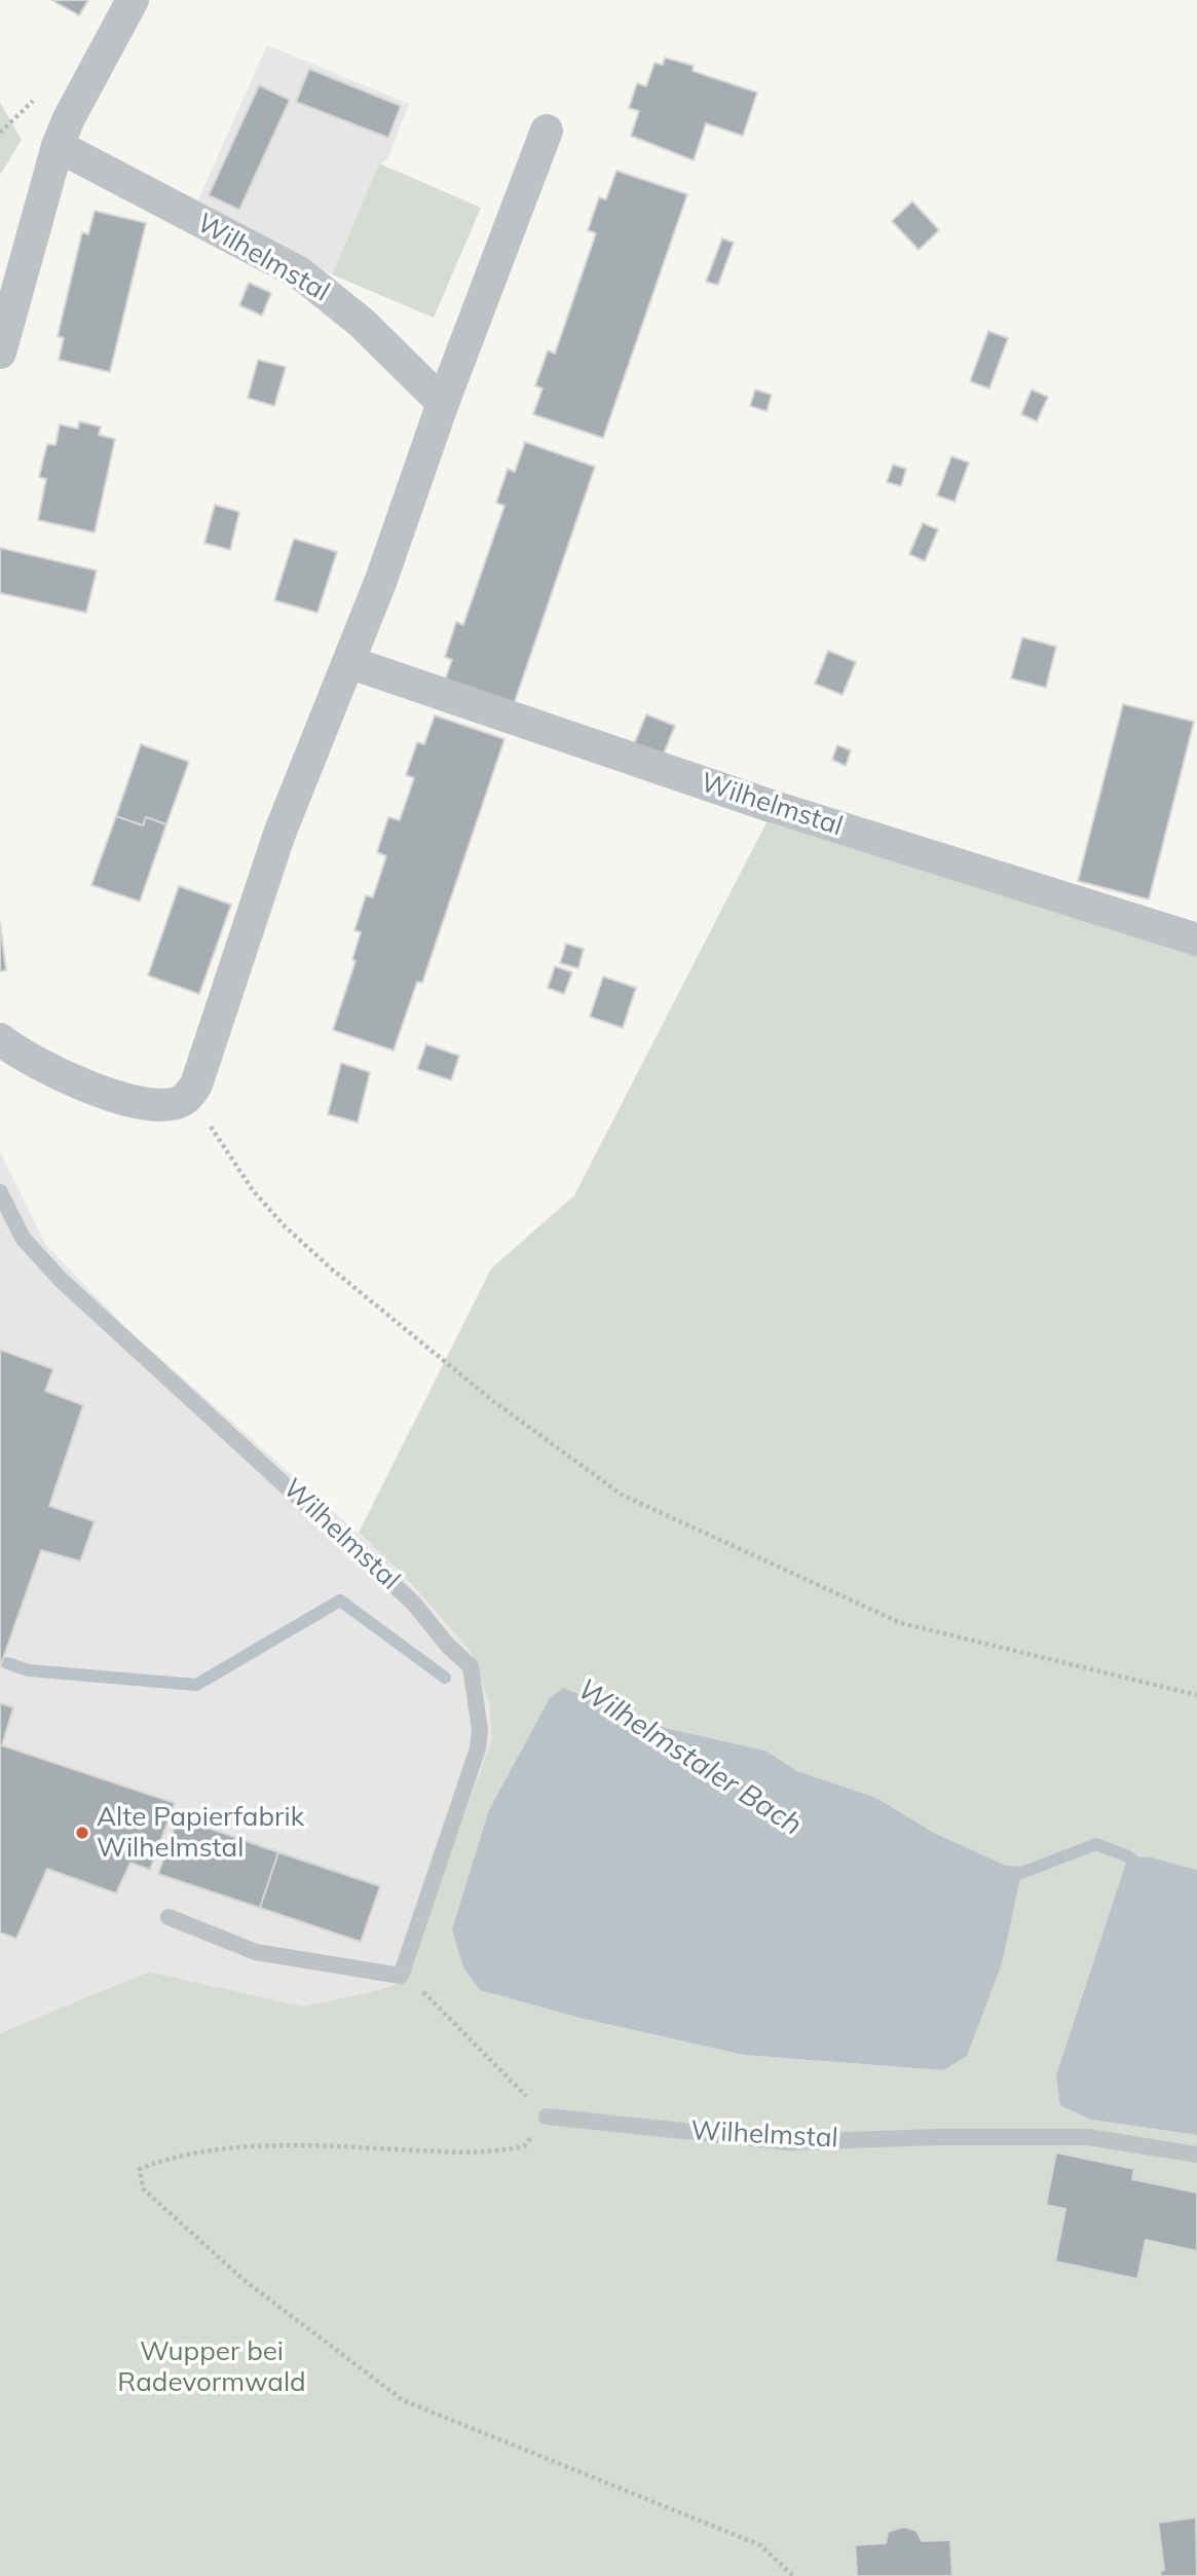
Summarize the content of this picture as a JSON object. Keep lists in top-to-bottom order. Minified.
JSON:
{"streets":{"street":["Wilhelmstal"]},"water":["Wilhelmstaler Bach"],"parks":["Wupper bei Radevormwald"],"places":["Alte Papierfabrik Wilhelmstal"]}
